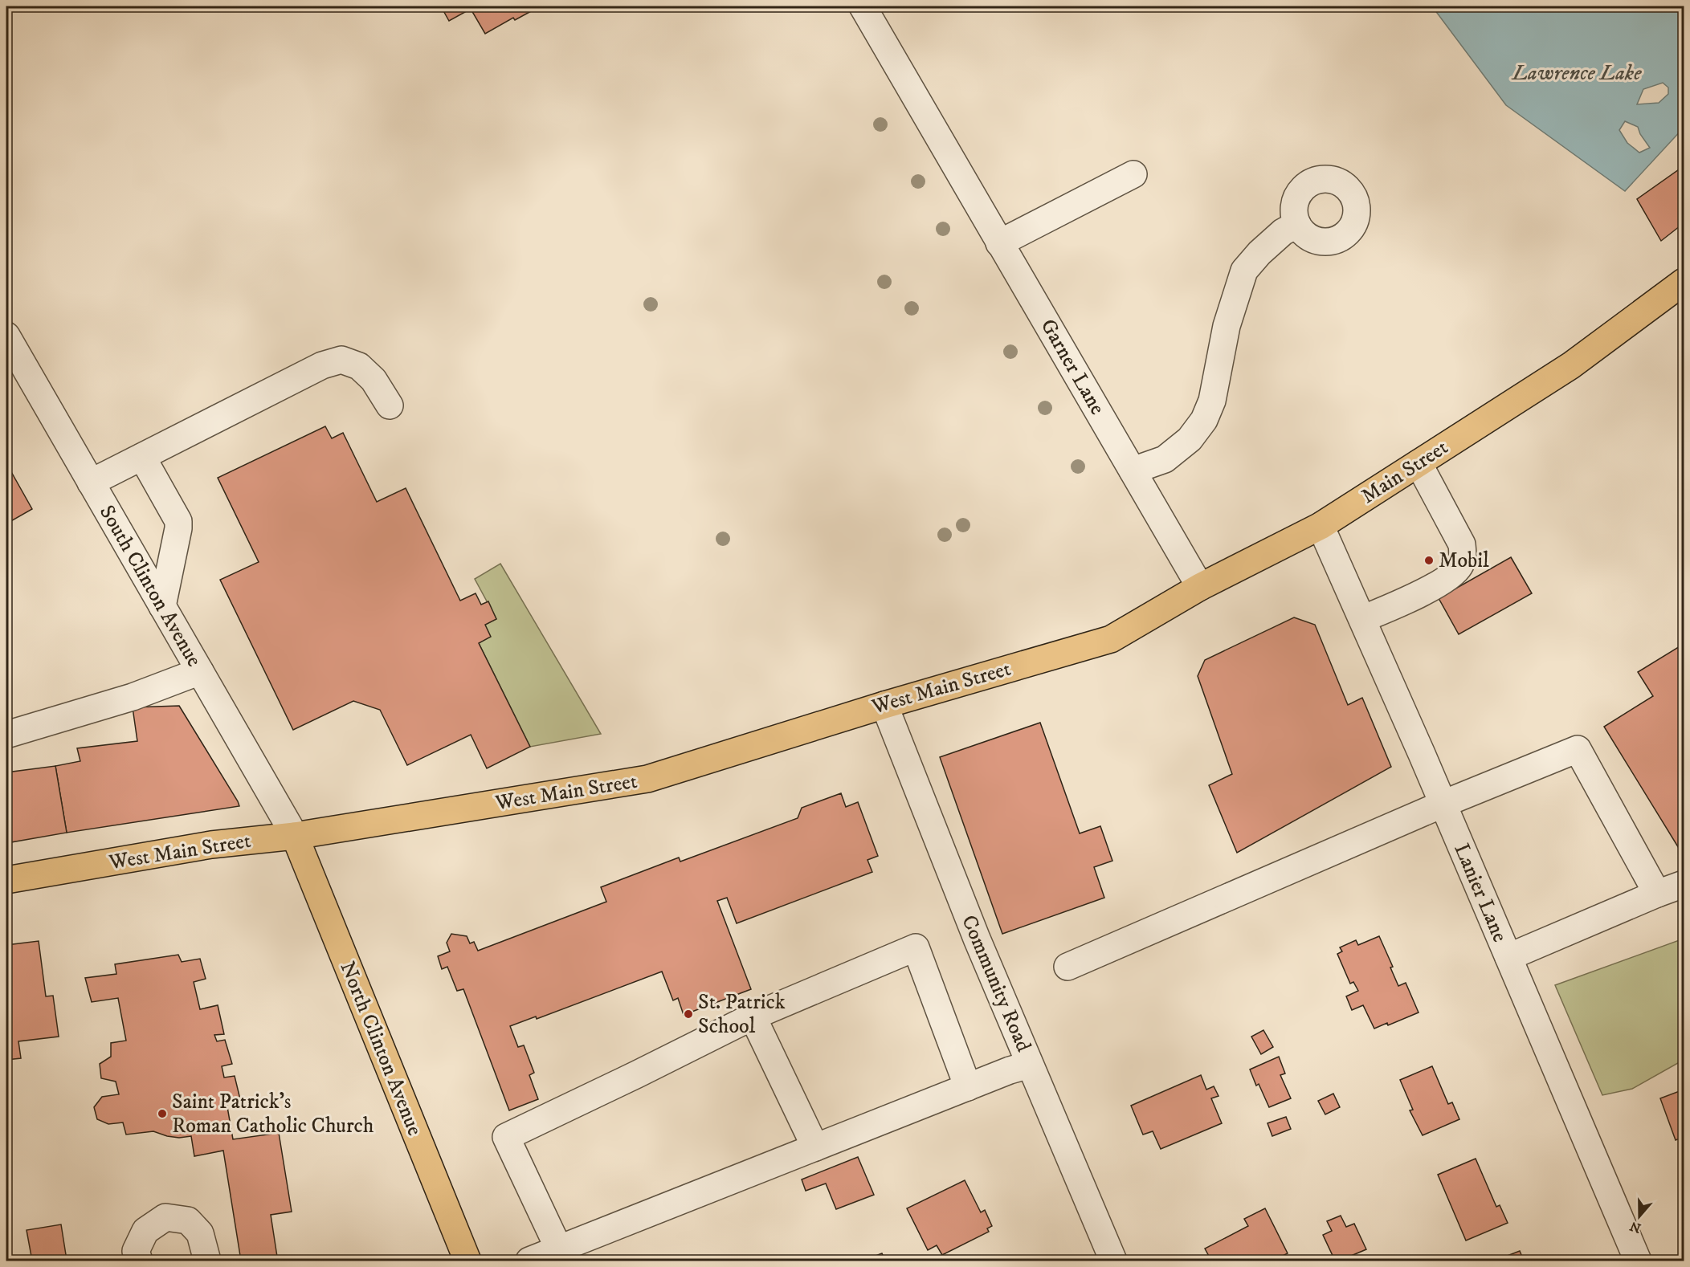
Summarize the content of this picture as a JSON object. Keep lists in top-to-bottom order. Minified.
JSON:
{"streets":{"main road":["Main Street","West Main Street","North Clinton Avenue"],"street":["Garner Lane","South Clinton Avenue","Lanier Lane","Community Road"]},"crossings":[["Garner Lane","Main Street"],["Main Street","West Main Street"],["Main Street","Lanier Lane"],["South Clinton Avenue","West Main Street"],["South Clinton Avenue","North Clinton Avenue"],["West Main Street","Community Road"],["West Main Street","North Clinton Avenue"]],"water":["Lawrence Lake"],"places":["Mobil","St. Patrick School","Saint Patrick's Roman Catholic Church"],"north":"bottom"}
